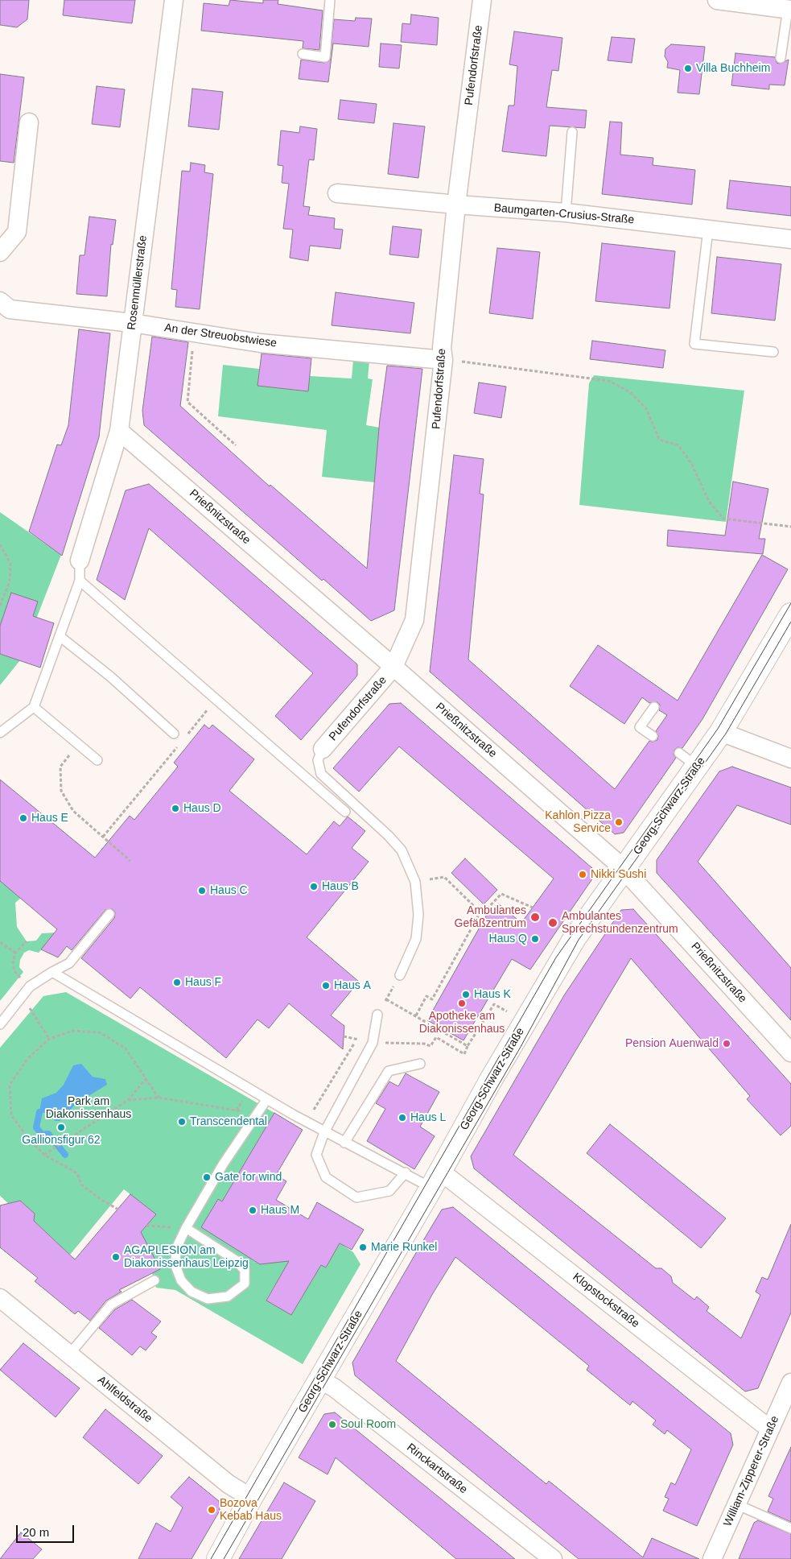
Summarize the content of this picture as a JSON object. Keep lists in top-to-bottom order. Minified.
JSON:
{"streets":{"street":["Pufendorfstraße","Baumgarten-Crusius-Straße","Rosenmüllerstraße","An der Streuobstwiese","Prießnitzstraße","Georg-Schwarz-Straße","Klopstockstraße","Ahlfeldstraße","Rinckartstraße","William-Zipperer-Straße"]},"crossings":[["Pufendorfstraße","Baumgarten-Crusius-Straße"],["Pufendorfstraße","An der Streuobstwiese"],["Pufendorfstraße","Prießnitzstraße"],["Rosenmüllerstraße","An der Streuobstwiese"],["Rosenmüllerstraße","Prießnitzstraße"],["Prießnitzstraße","Georg-Schwarz-Straße"],["Georg-Schwarz-Straße","Klopstockstraße"],["Georg-Schwarz-Straße","Ahlfeldstraße"],["Georg-Schwarz-Straße","Rinckartstraße"],["Klopstockstraße","William-Zipperer-Straße"]],"parks":["Park am Diakonissenhaus"],"places":["Villa Buchheim","Haus D","Haus E","Kahlon Pizza Service","Nikki Sushi","Haus B","Haus C","Ambulantes Gefäßzentrum","Ambulantes Sprechstundenzentrum","Haus Q","Haus F","Haus A","Haus K","Apotheke am Diakonissenhaus","Pension Auenwald","Haus L","Transcendental","Gallionsfigur 62","Gate for wind","Haus M","Marie Runkel","AGAPLESION am Diakonissenhaus Leipzig","Soul Room","Bozova Kebab Haus"],"scale_bar":"20 m"}
